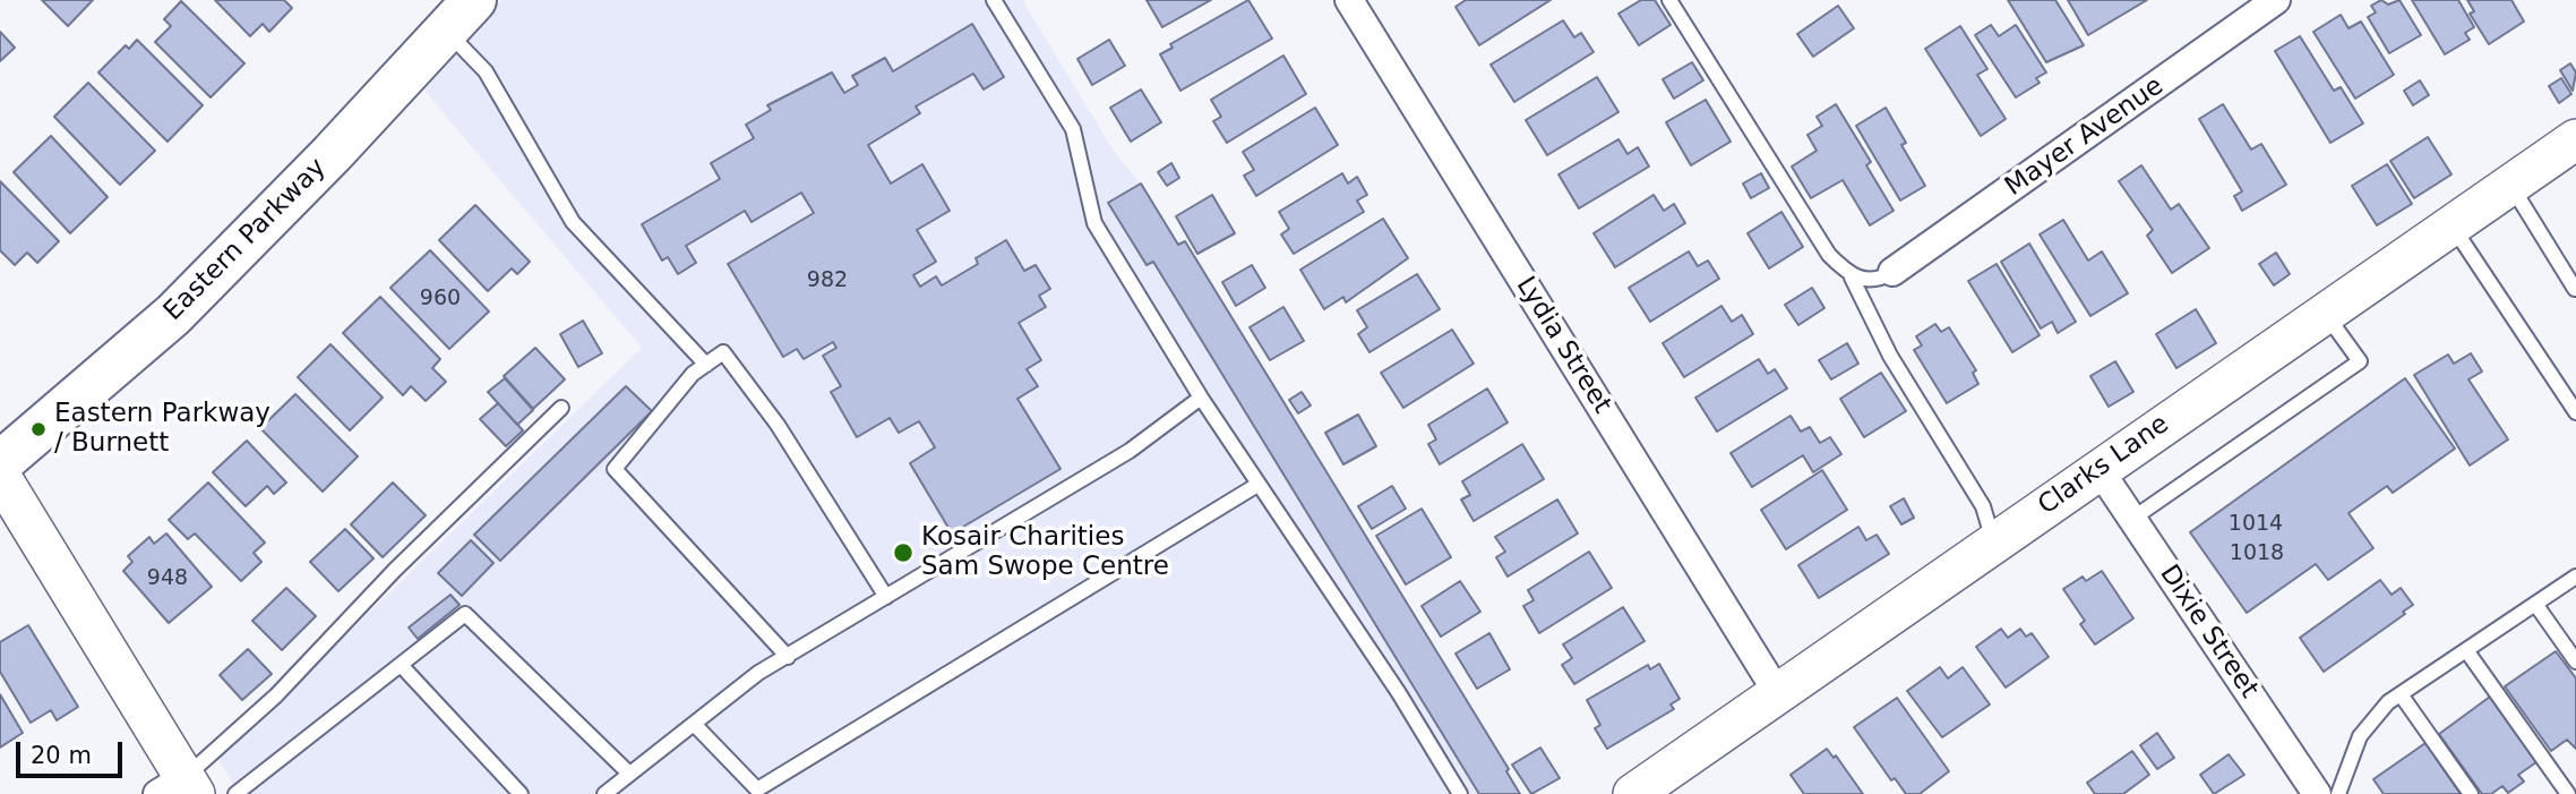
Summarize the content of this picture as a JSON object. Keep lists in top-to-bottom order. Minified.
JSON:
{"streets":{"main road":["Eastern Parkway"],"street":["Mayer Avenue","Lydia Street","Clarks Lane","Dixie Street"]},"crossings":[["Lydia Street","Clarks Lane"],["Clarks Lane","Dixie Street"]],"places":["Eastern Parkway / Burnett","Kosair Charities Sam Swope Centre"],"house_numbers":["982","960","1014","1018","948"],"scale_bar":"20 m"}
